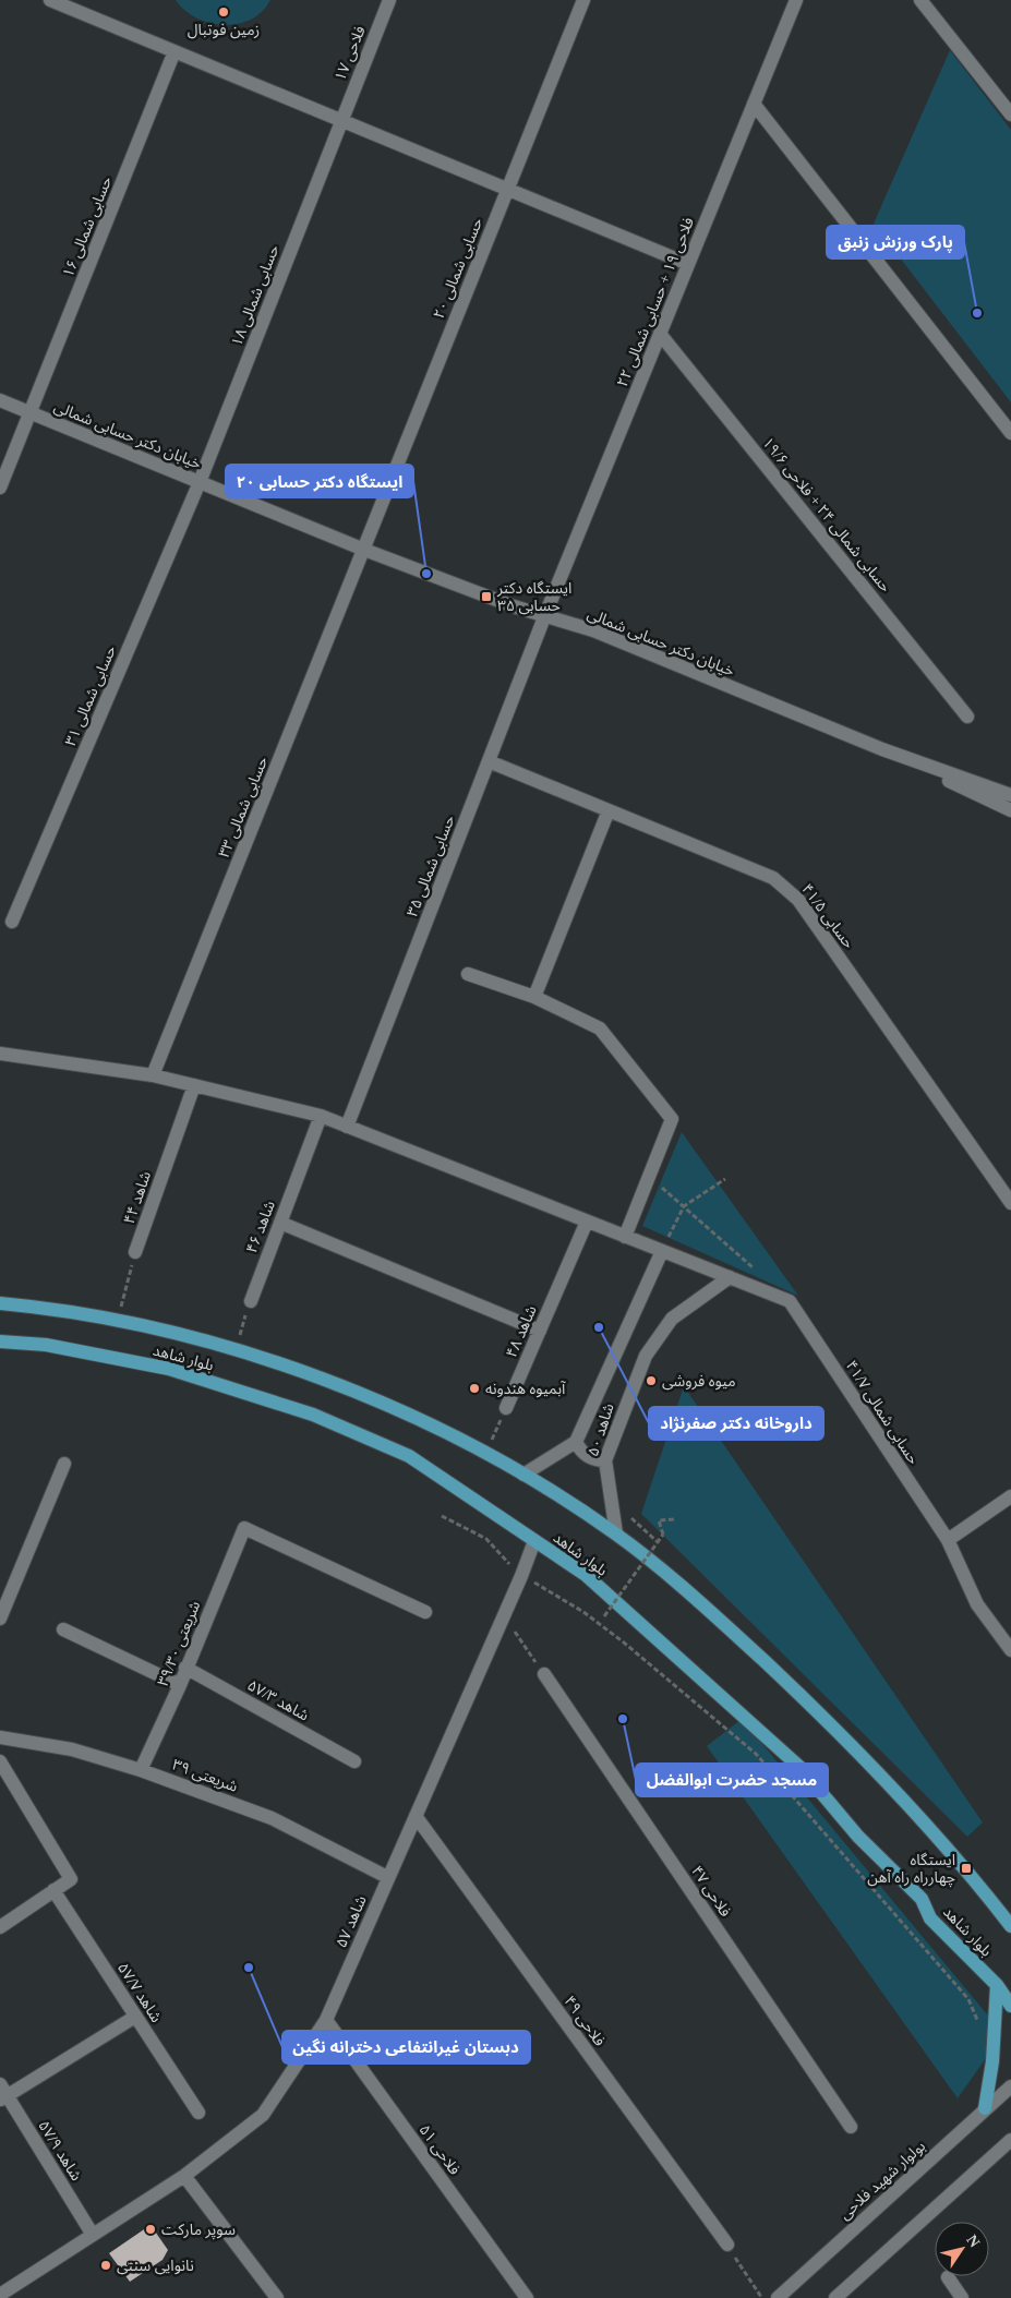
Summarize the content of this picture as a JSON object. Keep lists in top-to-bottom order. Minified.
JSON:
{"streets":{"main road":["بلوار شاهد"],"street":["فلاحی ۱۷","حسابی شمالی ۱۶","حسابی شمالی ۲۰","حسابی شمالی ۱۸","فلاحی ۱۹ + حسابی شمالی ۲۲","خیابان دکتر حسابی شمالی","حسابی شمالی ۲۴ + فلاحی ۱۹/۶","حسابی شمالی ۳۱","حسابی شمالی ۳۳","حسابی شمالی ۳۵","حسابی ۴۱/۵","شاهد ۴۴","شاهد ۴۶","شاهد ۴۸","حسابی شمالی ۴۱/۷","شاهد ۵۰","شریعتی ۳۹/۳۰","شاهد ۵۷/۳","شریعتی ۳۹","فلاحی ۴۷","شاهد ۵۷","شاهد ۵۷/۷","فلاحی ۴۹","فلاحی ۵۱","شاهد ۵۷/۹","بولوار شهید فلاحی"]},"crossings":[["فلاحی ۱۷","حسابی شمالی ۱۸"],["حسابی شمالی ۱۶","خیابان دکتر حسابی شمالی"],["حسابی شمالی ۲۰","خیابان دکتر حسابی شمالی"],["حسابی شمالی ۲۰","حسابی شمالی ۳۳"],["حسابی شمالی ۱۸","خیابان دکتر حسابی شمالی"],["حسابی شمالی ۱۸","حسابی شمالی ۳۱"],["فلاحی ۱۹ + حسابی شمالی ۲۲","خیابان دکتر حسابی شمالی"],["فلاحی ۱۹ + حسابی شمالی ۲۲","حسابی شمالی ۲۴ + فلاحی ۱۹/۶"],["فلاحی ۱۹ + حسابی شمالی ۲۲","حسابی شمالی ۳۵"],["خیابان دکتر حسابی شمالی","حسابی شمالی ۳۱"],["خیابان دکتر حسابی شمالی","حسابی شمالی ۳۳"],["خیابان دکتر حسابی شمالی","حسابی شمالی ۳۵"],["حسابی شمالی ۳۵","حسابی ۴۱/۵"],["بلوار شاهد","شاهد ۵۰"],["بلوار شاهد","شاهد ۵۷"],["حسابی شمالی ۴۱/۷","شاهد ۵۰"],["شریعتی ۳۹/۳۰","شاهد ۵۷/۳"],["شریعتی ۳۹/۳۰","شریعتی ۳۹"],["شریعتی ۳۹","شاهد ۵۷"],["شاهد ۵۷","فلاحی ۴۹"],["شاهد ۵۷","فلاحی ۵۱"],["شاهد ۵۷","شاهد ۵۷/۹"]],"places":{"other":["زمین فوتبال","پارک ورزش زنبق","ایستگاه دکتر حسابی ۲۰","داروخانه دکتر صفرنژاد","میوه فروشی","آبمیوه هندونه","مسجد حضرت ابوالفضل","دبستان غیرانتفاعی دخترانه نگین","سوپر مارکت","نانوایی سنتی"],"transit":["ایستگاه دکتر حسابی ۳۵","ایستگاه چهارراه راه آهن"]},"north":"top right"}
